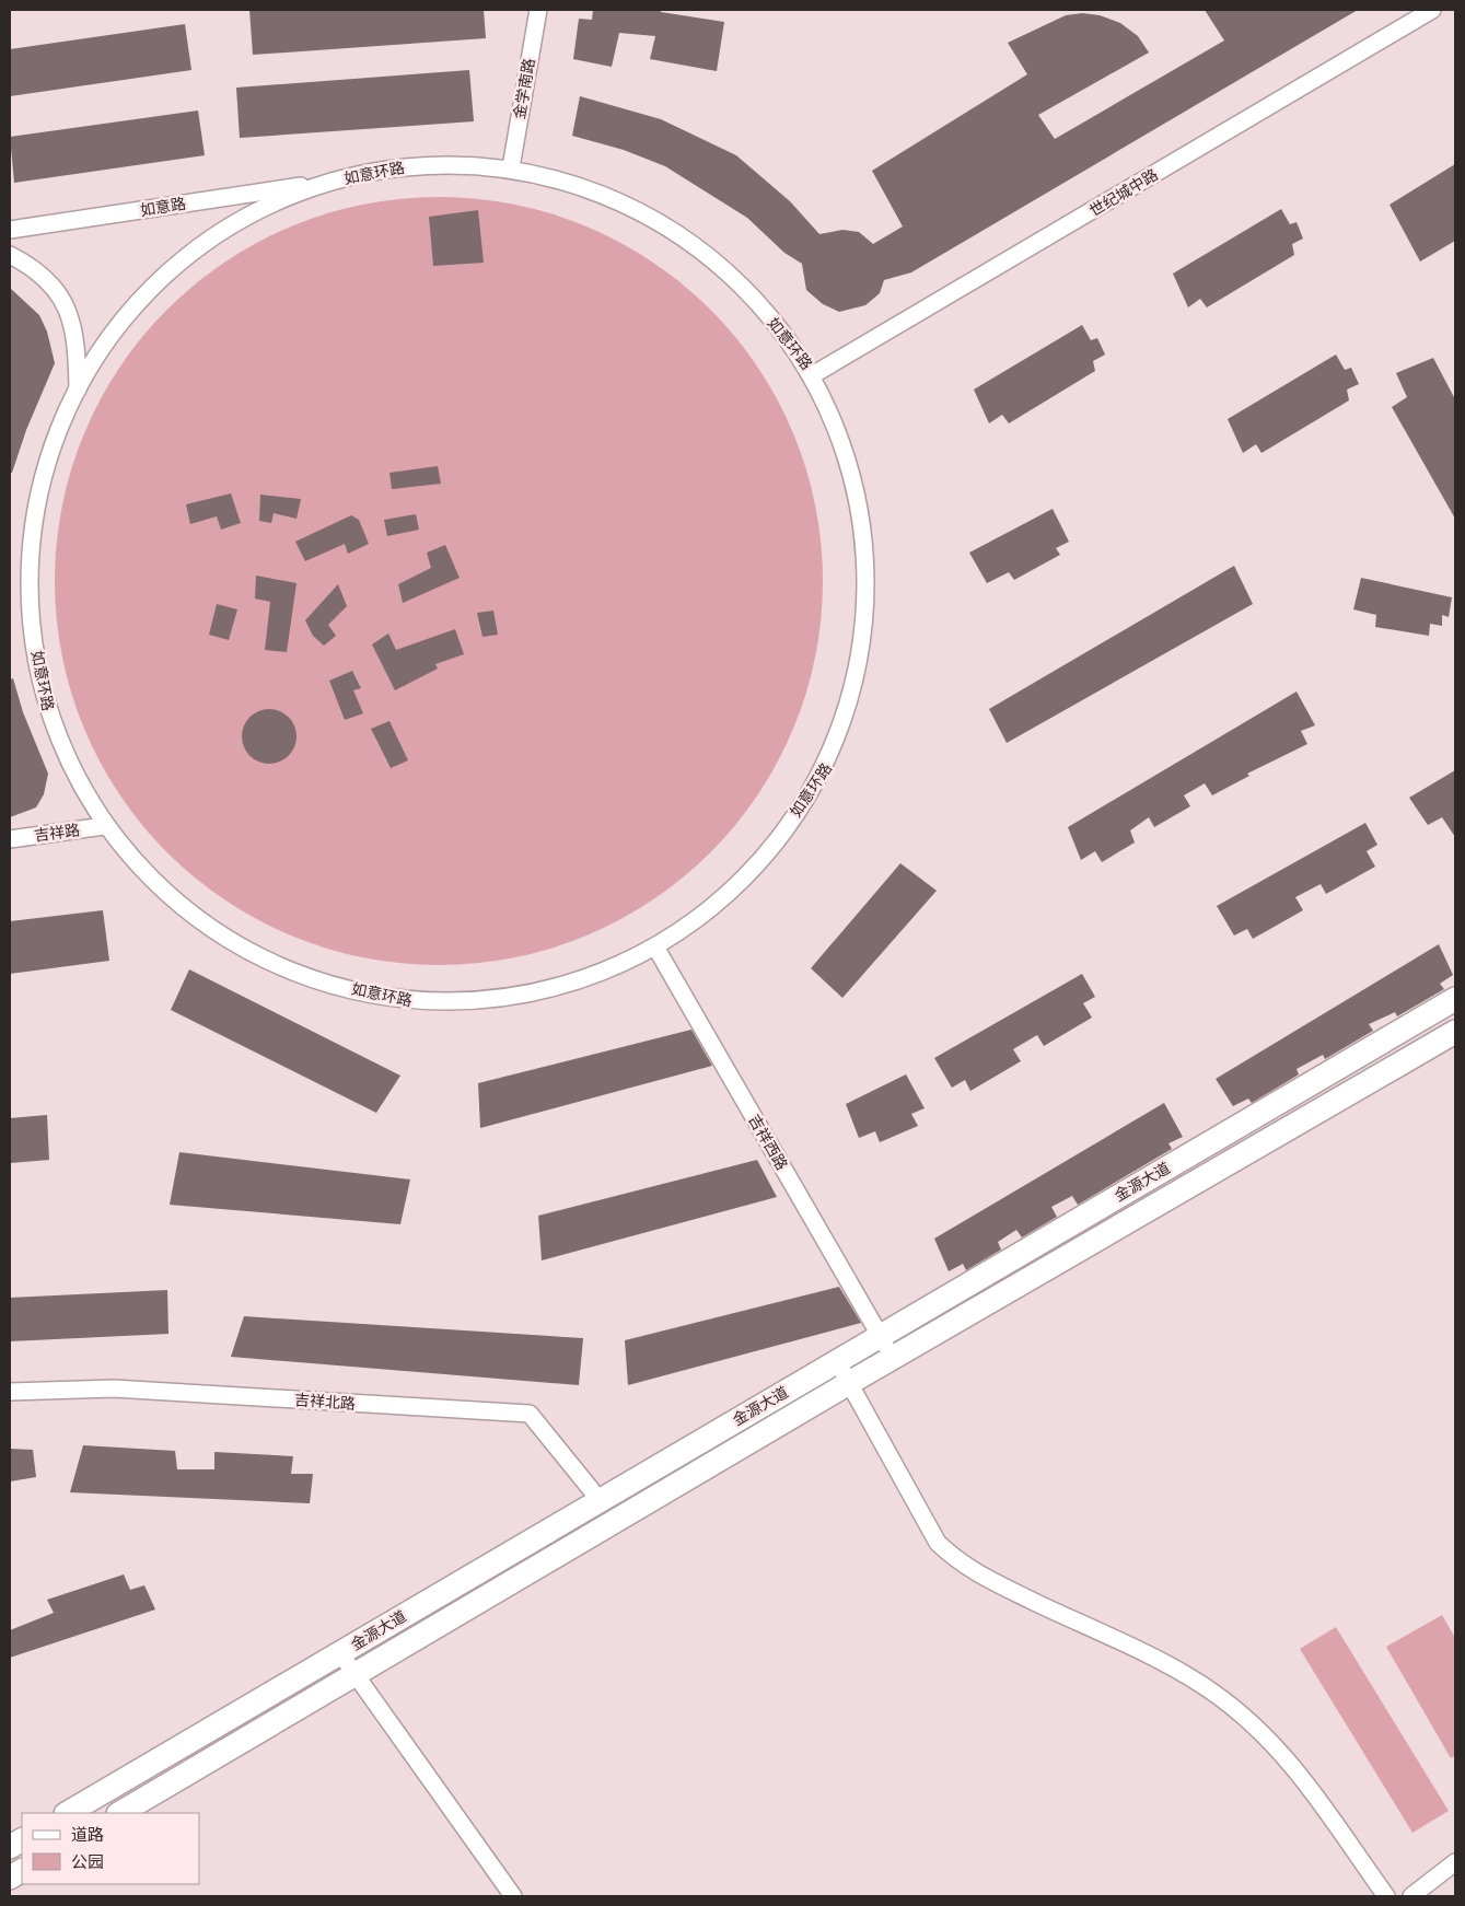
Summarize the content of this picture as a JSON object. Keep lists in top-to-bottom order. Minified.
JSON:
{"streets":{"street":["金学南路","如意环路","世纪城中路","如意路","吉祥路","吉祥西路","金源大道","吉祥北路"]},"crossings":[["金学南路","如意环路"],["如意环路","世纪城中路"],["如意环路","如意路"],["如意环路","吉祥路"],["如意环路","吉祥西路"],["吉祥西路","金源大道"],["金源大道","吉祥北路"]],"legend":["道路","公园"]}
